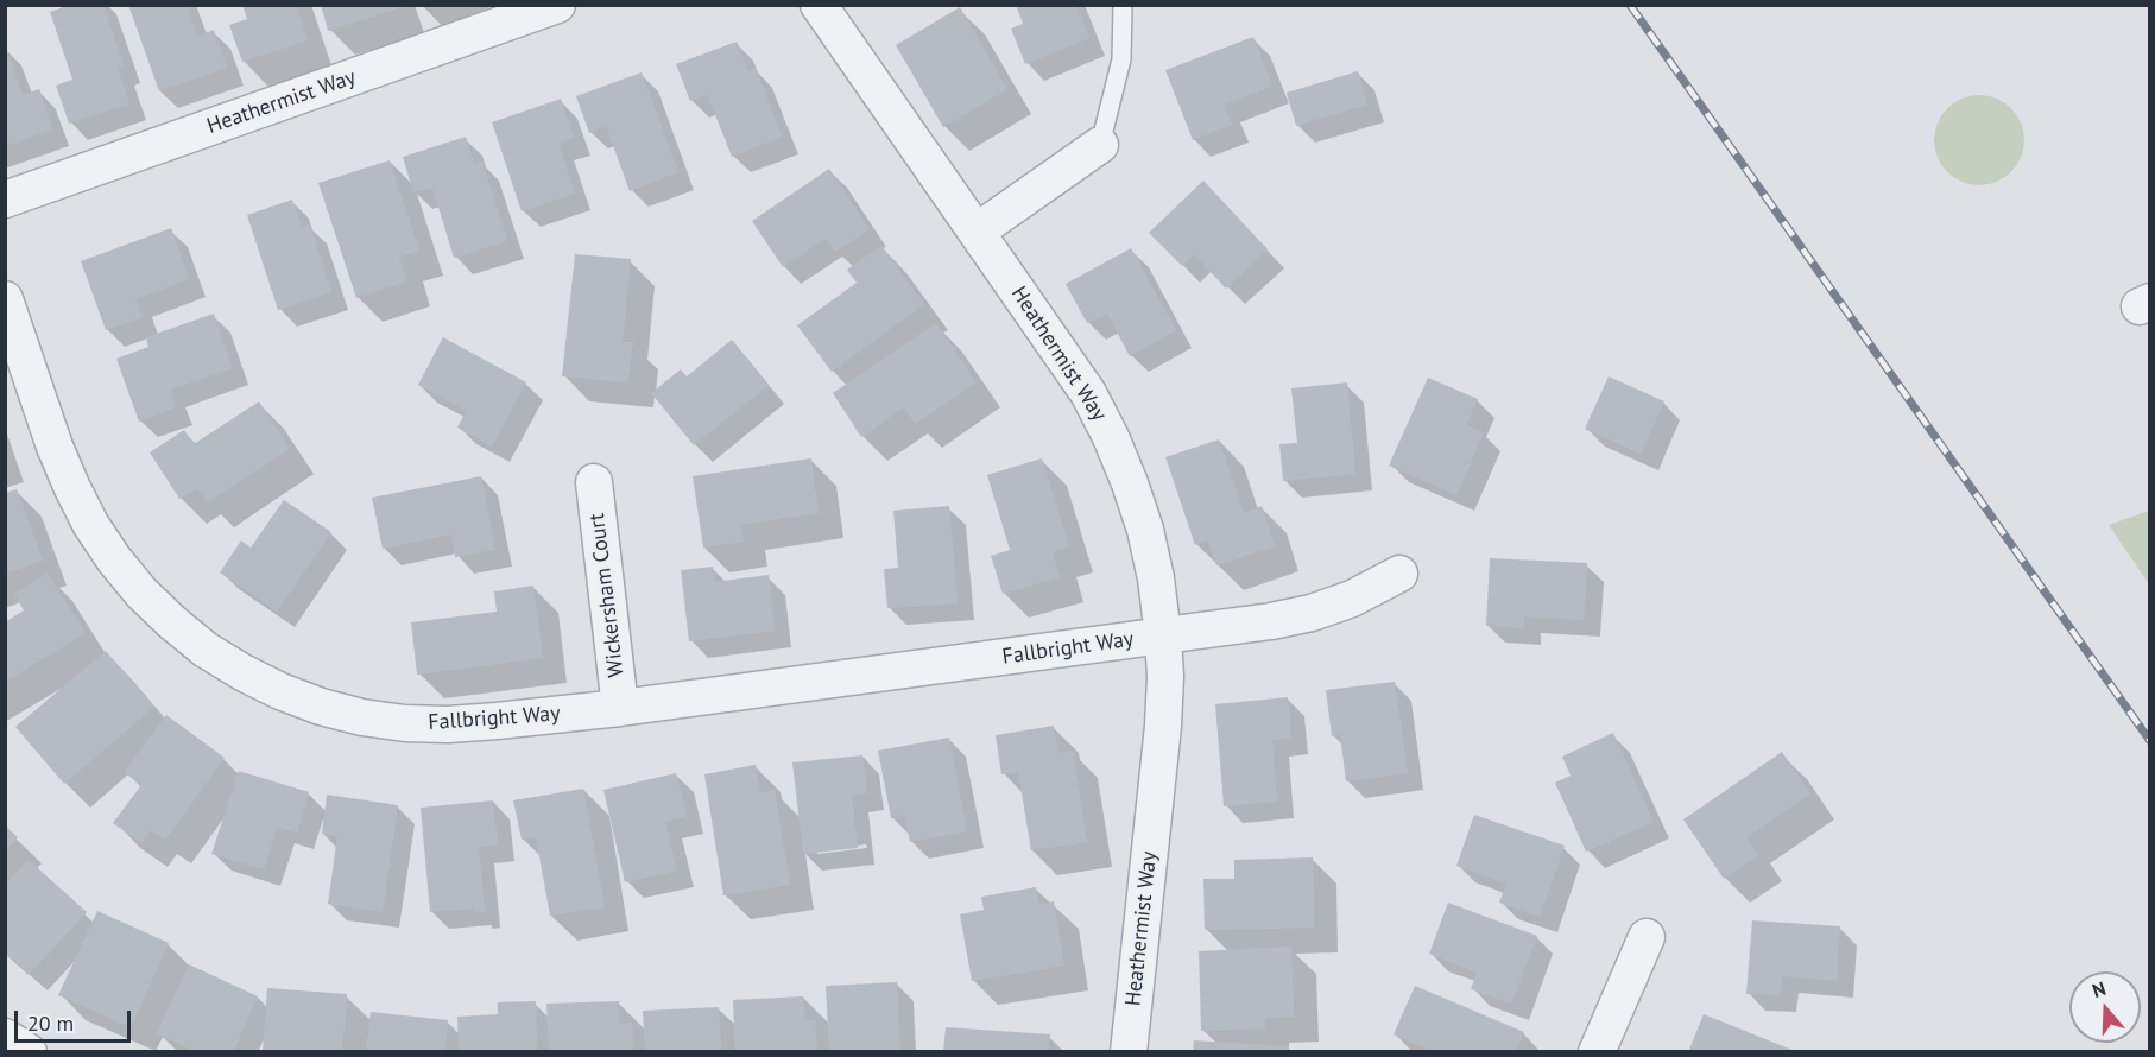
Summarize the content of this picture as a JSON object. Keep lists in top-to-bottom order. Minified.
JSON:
{"streets":{"street":["Heathermist Way","Wickersham Court","Fallbright Way"]},"crossings":[["Heathermist Way","Fallbright Way"],["Wickersham Court","Fallbright Way"]],"scale_bar":"20 m","north":"top"}
